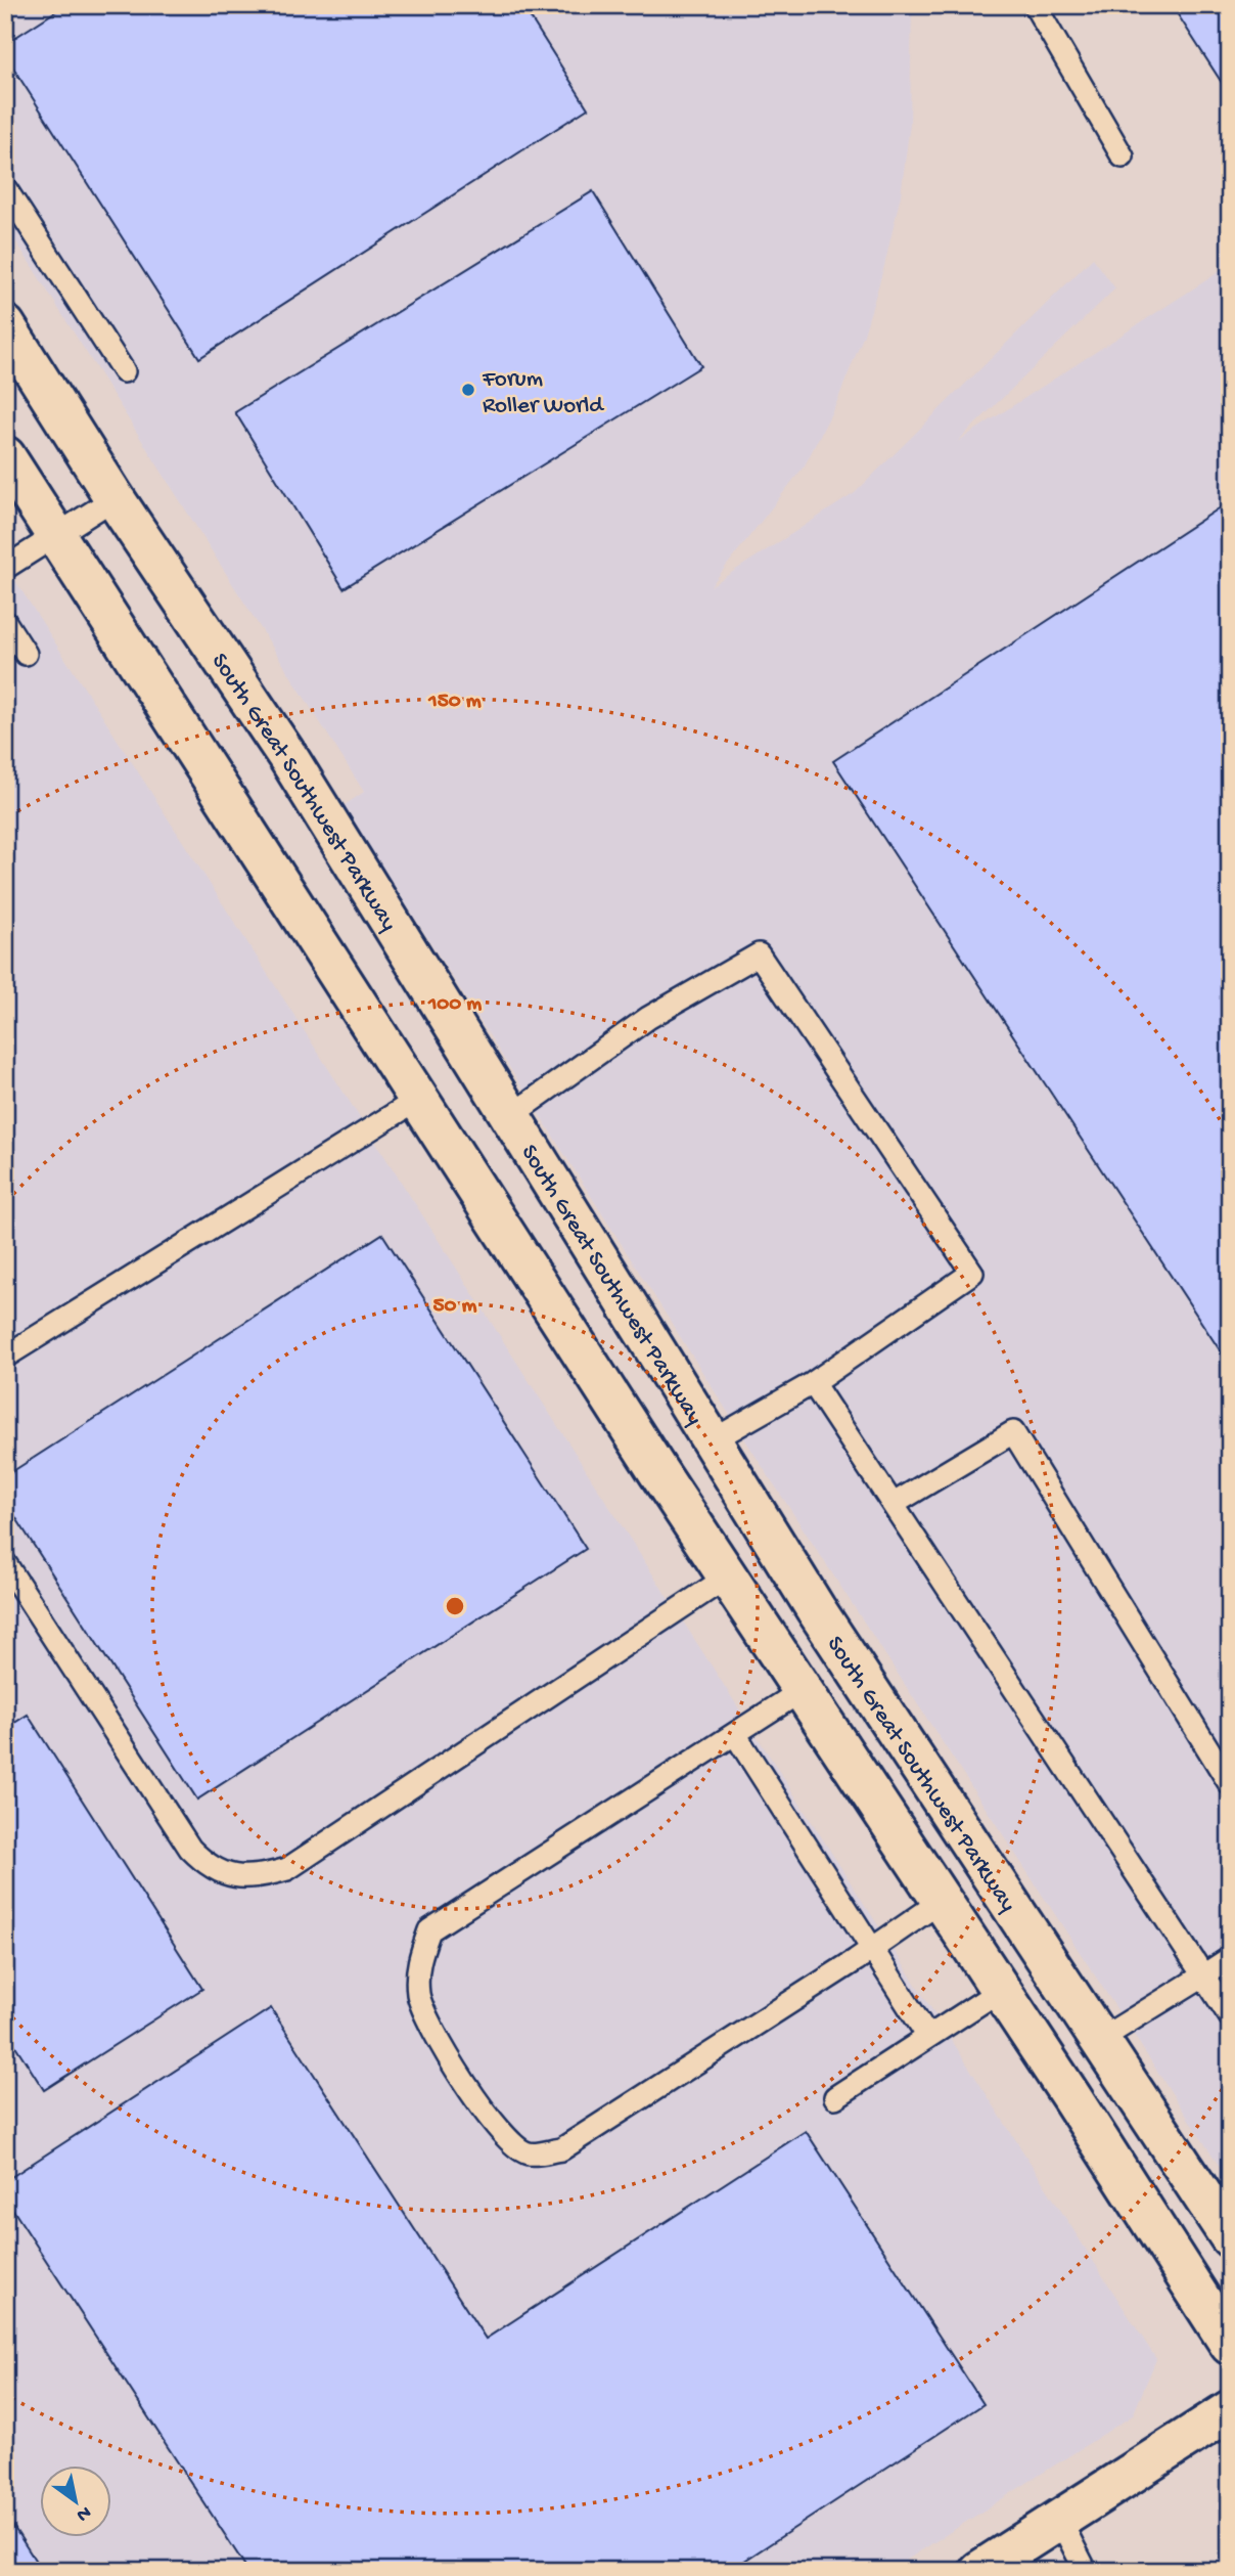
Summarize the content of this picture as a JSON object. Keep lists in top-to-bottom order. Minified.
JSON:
{"streets":{"main road":["South Great Southwest Parkway"]},"places":["Forum Roller World"],"north":"bottom right","rings":["150 m","100 m","50 m"]}
